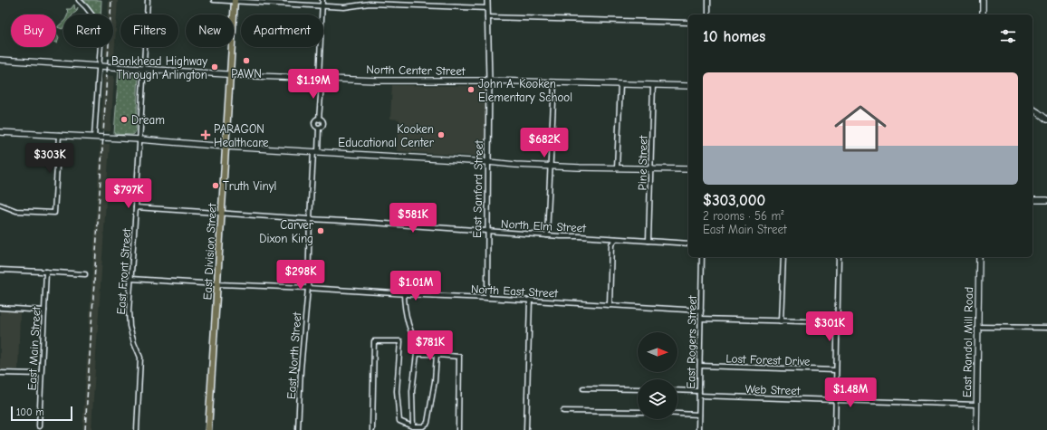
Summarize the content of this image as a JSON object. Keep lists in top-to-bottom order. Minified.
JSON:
{"streets":{"main road":["North Center Street","East Division Street","East Randol Mill Road"],"street":["Pine Street","East Sanford Street","North Elm Street","East Front Street","North East Street","East Rogers Street","East Main Street","East North Street","Lost Forest Drive","Web Street"]},"crossings":[["North Center Street","Pine Street"],["North Center Street","East Sanford Street"],["North Center Street","East Division Street"],["North Center Street","East Front Street"],["North Center Street","East North Street"],["Pine Street","North Elm Street"],["East Sanford Street","North Elm Street"],["East Sanford Street","North East Street"],["North Elm Street","East Division Street"],["North Elm Street","East Front Street"],["North Elm Street","East North Street"],["East Division Street","North East Street"],["East Front Street","North East Street"],["North East Street","East Rogers Street"],["North East Street","East North Street"],["East Rogers Street","Lost Forest Drive"],["East Rogers Street","Web Street"],["East Randol Mill Road","Web Street"]],"places":{"other":["PAWN","Bankhead Highway Through Arlington","John A. Kooken Elementary School","Dream","Kooken Educational Center","Truth Vinyl","Carver Dixon King"],"health":["PARAGON Healthcare"]},"scale_bar":"100 m","north":"right","page":{"chip":["Buy","Rent","Filters","New","Apartment"],"heading":"10 homes","list":[{"name":"$303,000","note":"2 rooms · 56 m² · East Main Street"}],"price":["$1.19M","$682K","$303K","$797K","$581K","$298K","$1.01M","$301K","$781K","$1.48M"],"scale":"100 m"}}
